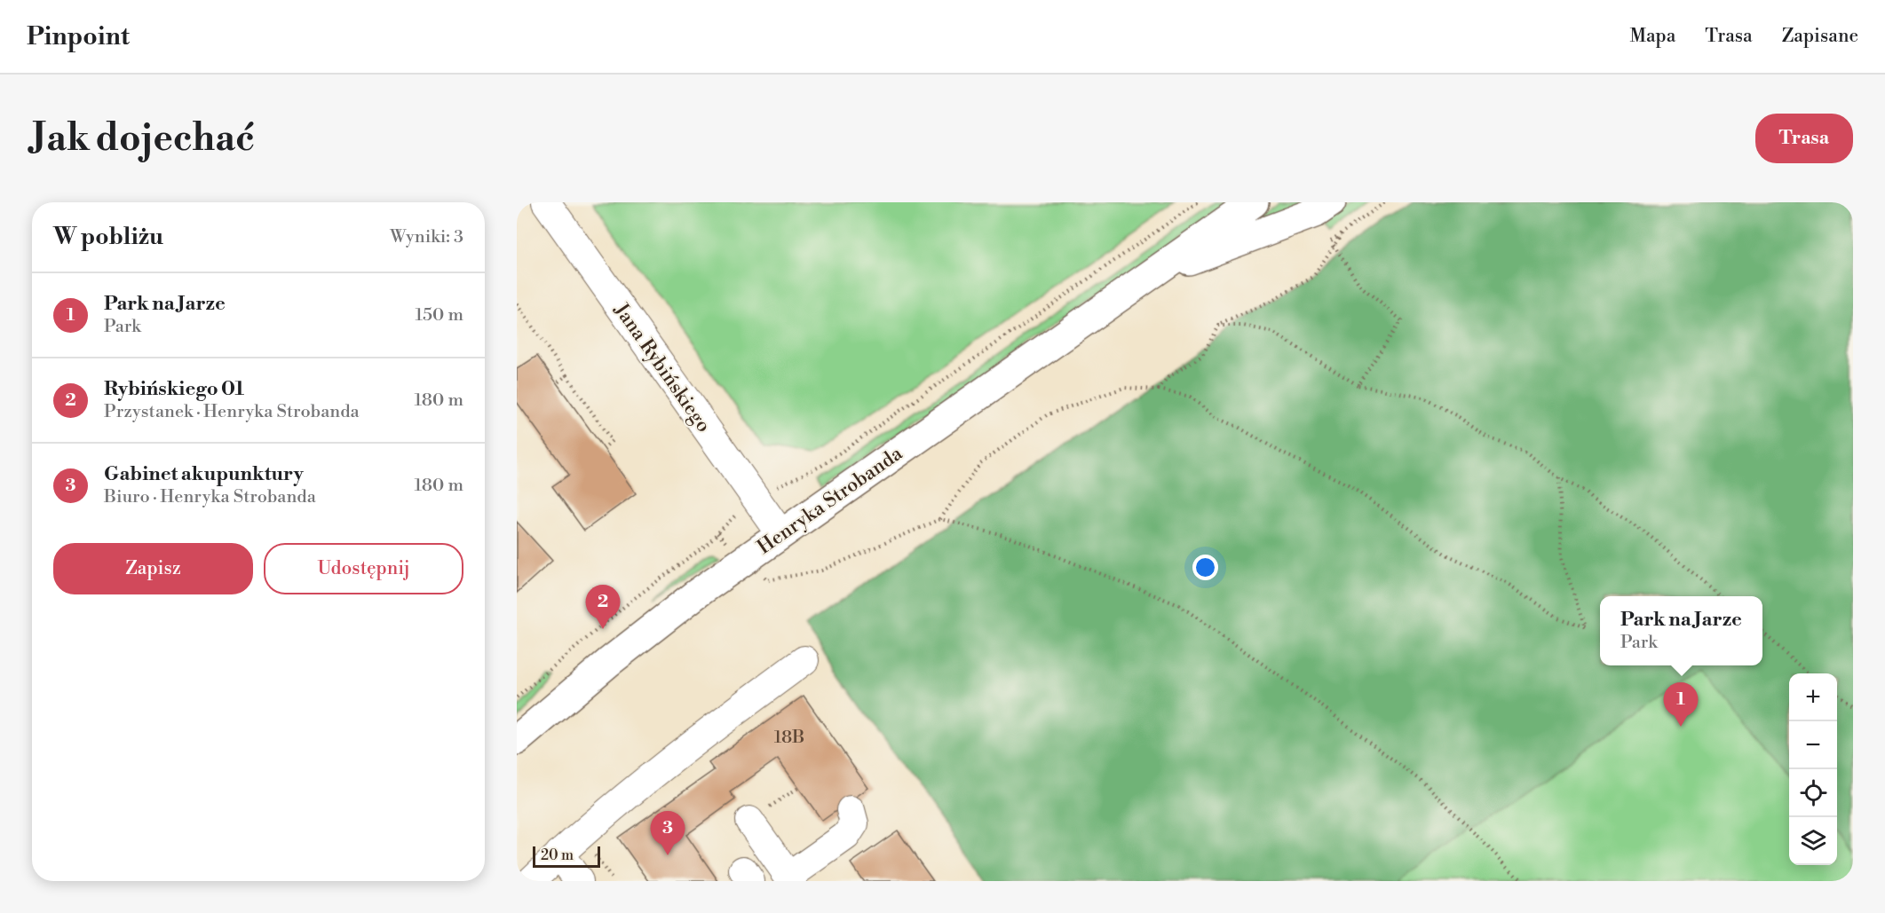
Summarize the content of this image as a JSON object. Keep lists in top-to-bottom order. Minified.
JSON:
{"streets":{"street":["Jana Rybińskiego","Henryka Strobanda"]},"crossings":[["Jana Rybińskiego","Henryka Strobanda"]],"house_numbers":["18B"],"scale_bar":"20 m","page":{"header":"Pinpoint","nav":["Mapa","Trasa","Zapisane"],"buttons":["Trasa",["Zapisz","Udostępnij"]],"title":"Jak dojechać","heading":["W pobliżu","Wyniki: 3"],"list":[{"mark":"1","name":"Park na Jarze","note":"Park","value":"150 m"},{"mark":"2","name":"Rybińskiego 01","note":"Przystanek · Henryka Strobanda","value":"180 m"},{"mark":"3","name":"Gabinet akupunktury","note":"Biuro · Henryka Strobanda","value":"180 m"}],"pins":["2","1","3"],"popup":["Park na Jarze","Park"],"map_buttons":["+","−"],"scale":"20 m"}}
